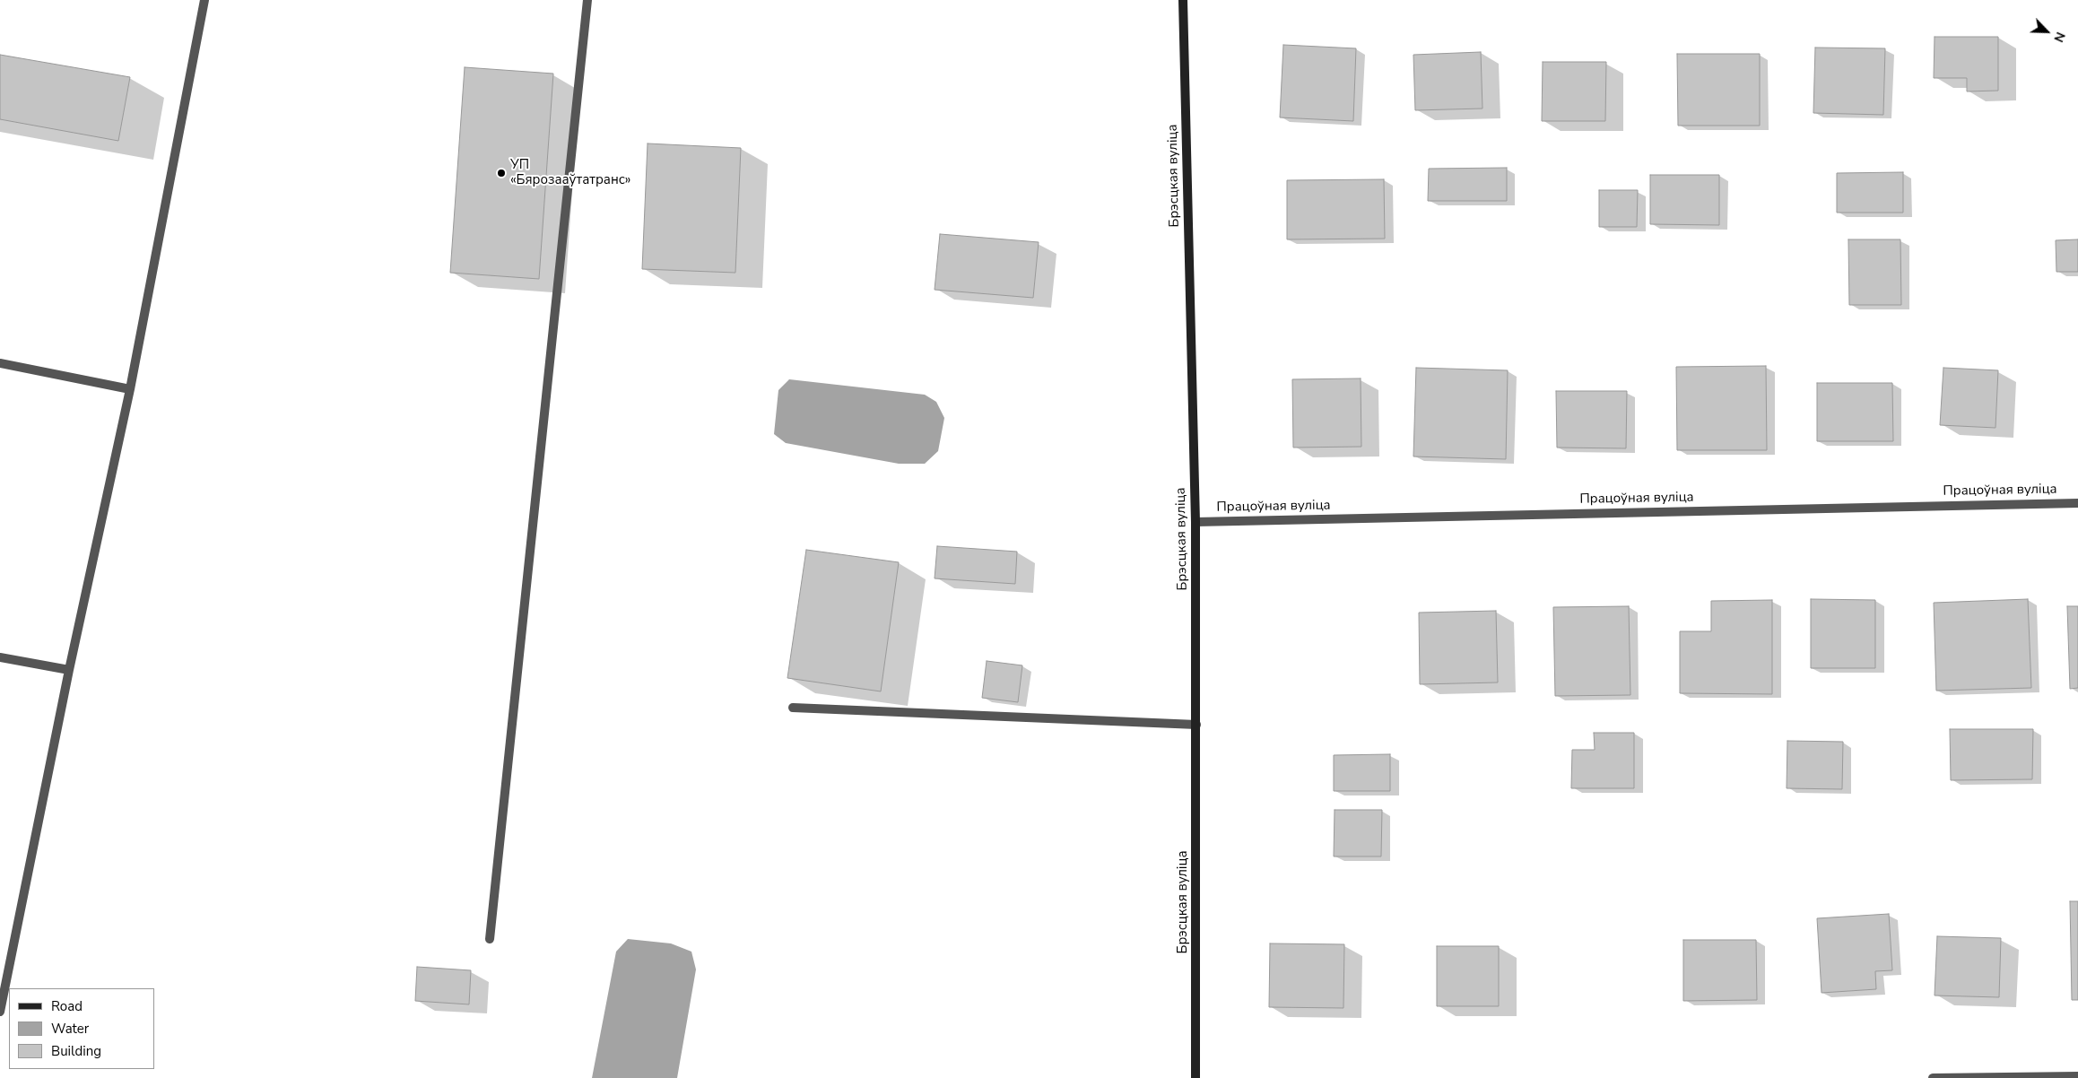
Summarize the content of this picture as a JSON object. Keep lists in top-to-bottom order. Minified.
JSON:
{"streets":{"street":["Брэсцкая вуліца","Працоўная вуліца"]},"crossings":[["Брэсцкая вуліца","Працоўная вуліца"]],"places":["УП «Бярозааўтатранс»"],"legend":["Road","Water","Building"],"north":"bottom right"}
